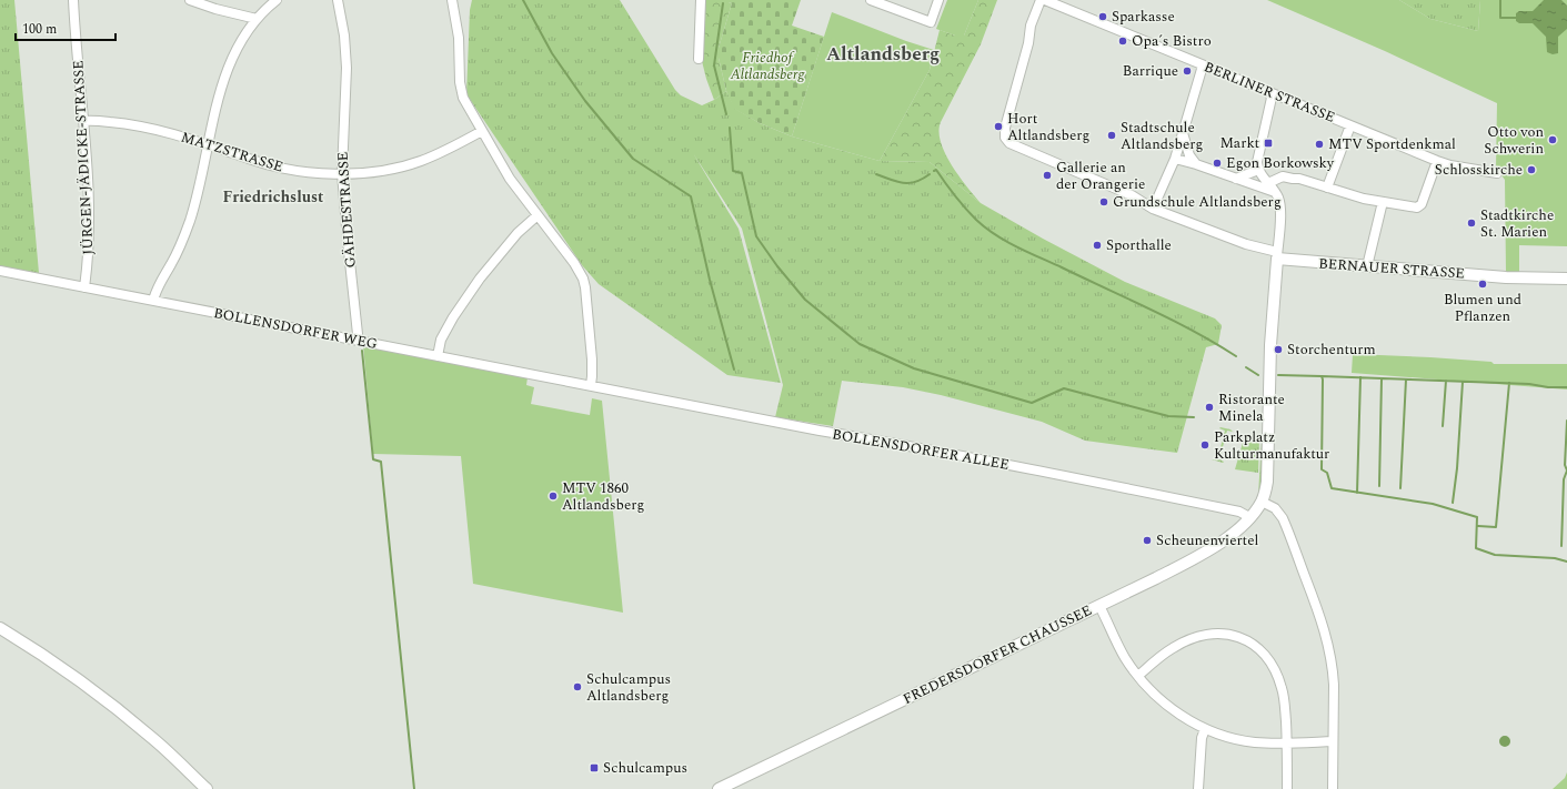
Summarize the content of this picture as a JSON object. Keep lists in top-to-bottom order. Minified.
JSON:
{"streets":{"main road":["BERNAUER STRASSE","FREDERSDORFER CHAUSSEE"],"street":["BERLINER STRASSE","MATZSTRASSE","JÜRGEN-JÄDICKE-STRASSE","GÄHDESTRASSE","BOLLENSDORFER WEG","BOLLENSDORFER ALLEE"]},"crossings":[["MATZSTRASSE","JÜRGEN-JÄDICKE-STRASSE"],["MATZSTRASSE","GÄHDESTRASSE"],["JÜRGEN-JÄDICKE-STRASSE","BOLLENSDORFER WEG"],["GÄHDESTRASSE","BOLLENSDORFER WEG"],["BOLLENSDORFER WEG","BOLLENSDORFER ALLEE"],["BOLLENSDORFER ALLEE","FREDERSDORFER CHAUSSEE"]],"districts":["Altlandsberg","Friedrichslust"],"parks":["Friedhof Altlandsberg"],"places":{"other":["Sparkasse","Opa´s Bistro","Barrique","Hort Altlandsberg","Stadtschule Altlandsberg","Otto von Schwerin","MTV Sportdenkmal","Egon Borkowsky","Schlosskirche","Gallerie an der Orangerie","Grundschule Altlandsberg","Stadtkirche St. Marien","Sporthalle","Blumen und Pflanzen","Storchenturm","Ristorante Minela","Parkplatz Kulturmanufaktur","MTV 1860 Altlandsberg","Scheunenviertel","Schulcampus Altlandsberg"],"transit":["Markt","Schulcampus"]},"scale_bar":"100 m"}
